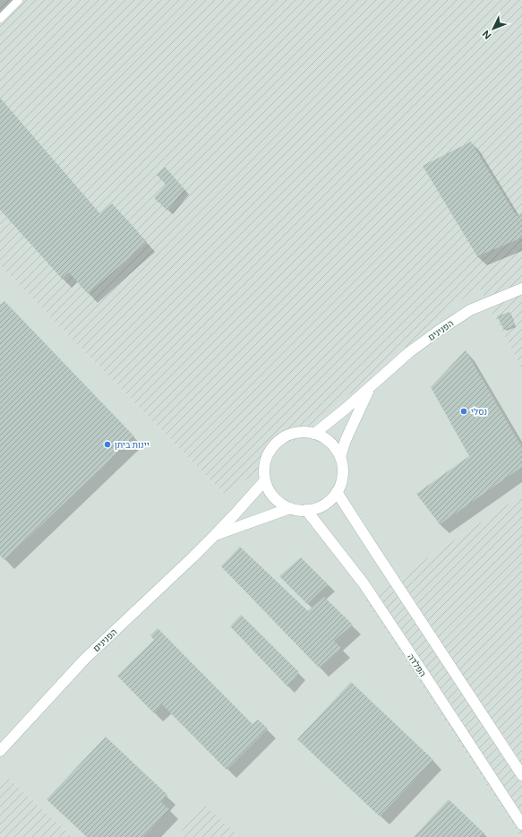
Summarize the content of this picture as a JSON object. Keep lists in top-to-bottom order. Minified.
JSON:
{"streets":{"street":["הפנינים","הפלדה"]},"crossings":[["הפנינים","הפלדה"]],"places":["נסלי","יינות ביתן"],"north":"bottom left"}
